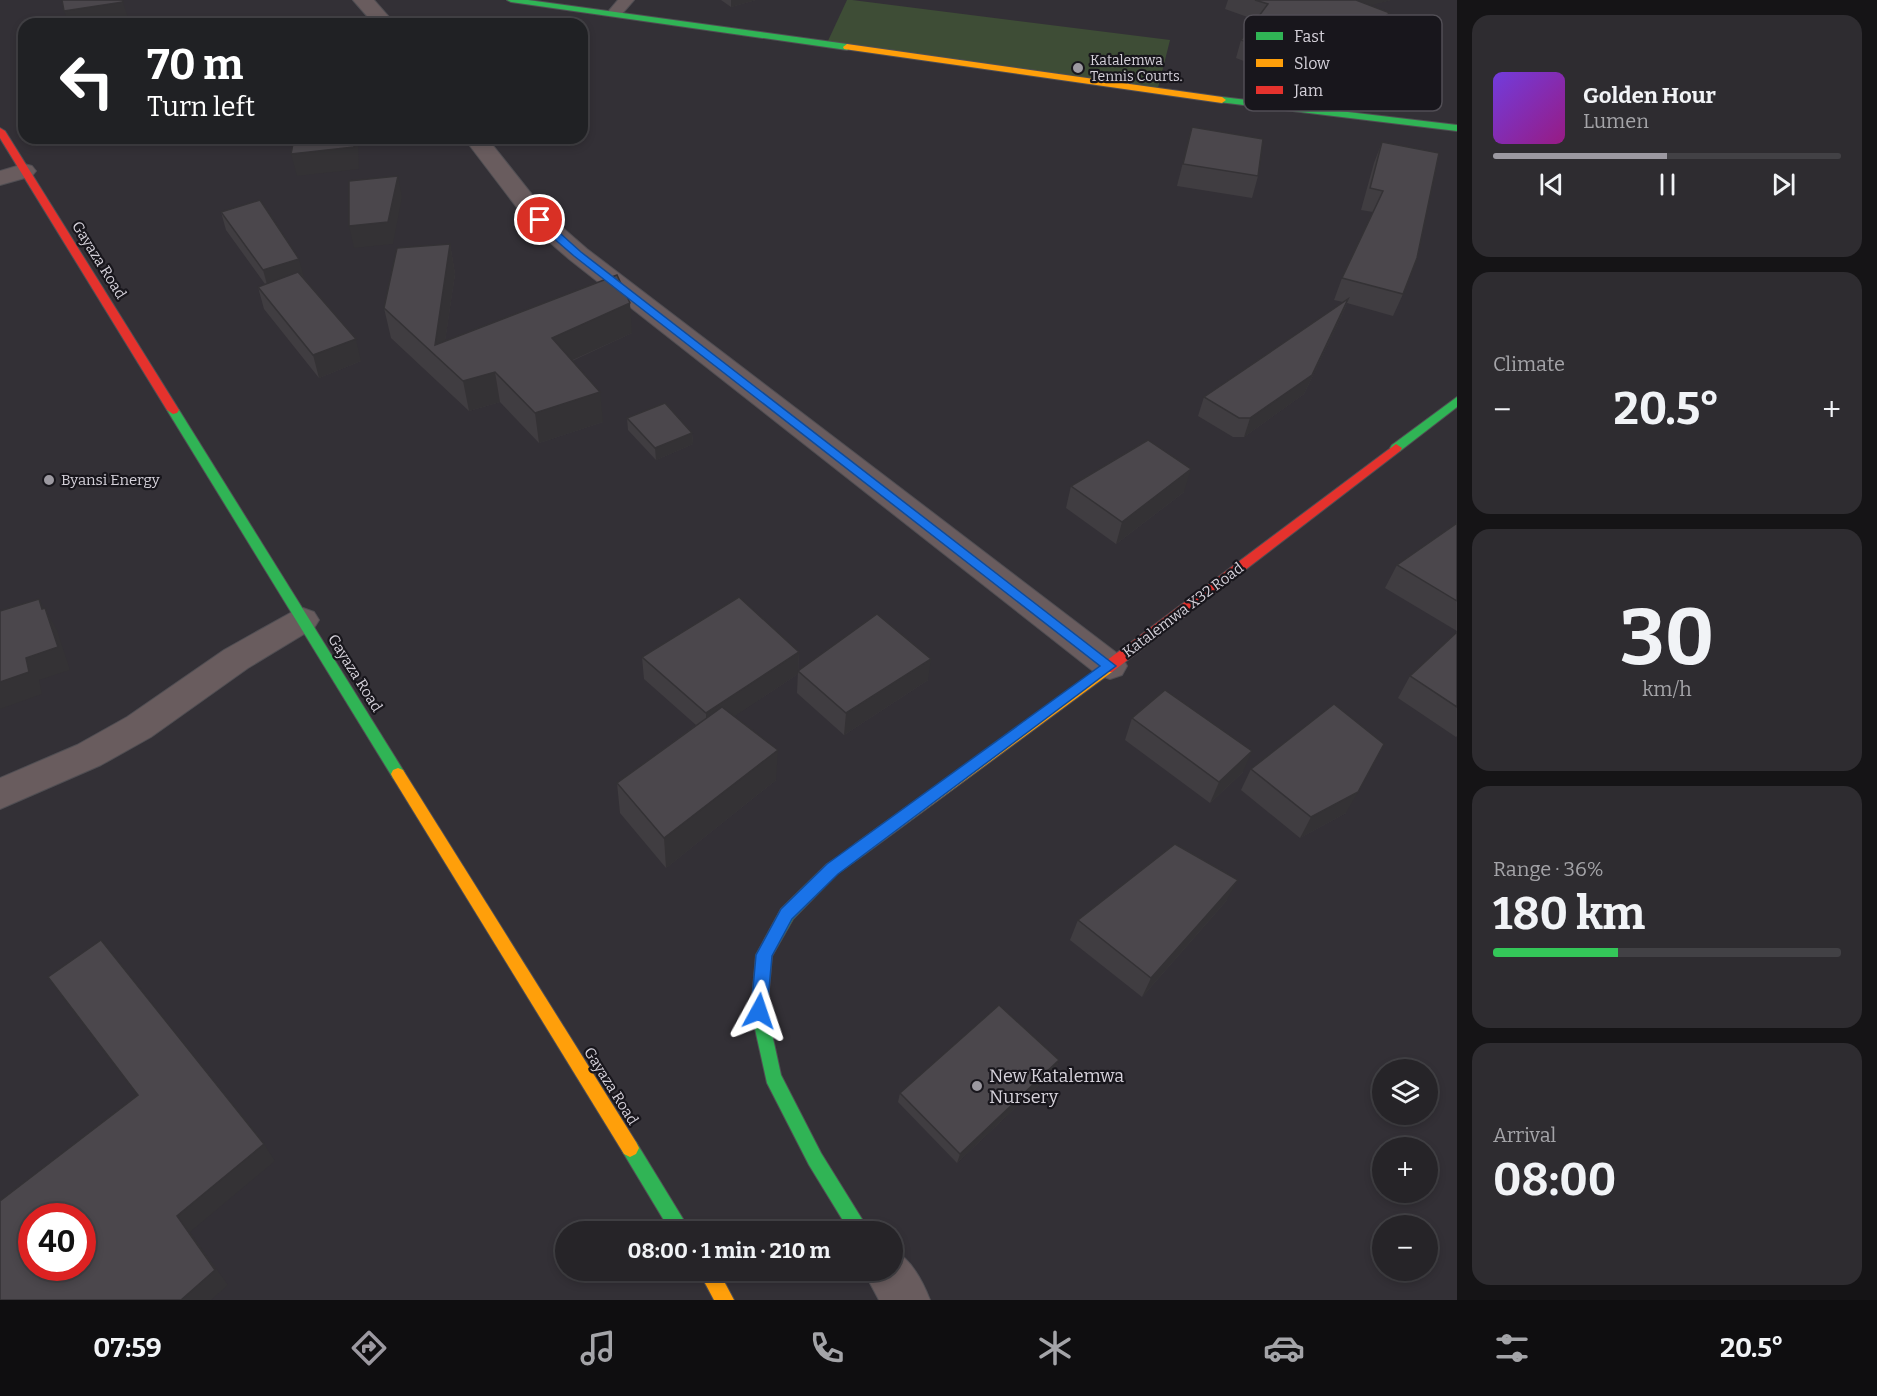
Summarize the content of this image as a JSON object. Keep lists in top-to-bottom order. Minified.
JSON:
{"streets":{"street":["Gayaza Road","Katalemwa X32 Road"]},"places":["Katalemwa Tennis Courts.","Byansi Energy","New Katalemwa Nursery"],"legend":["Fast","Slow","Jam"],"page":{"turn":["70 m","Turn left"],"song":["Golden Hour","Lumen"],"tile":["Climate",["30","km/h"],["Range · 36%","180 km"],["Arrival","08:00"]],"heat":["−","20.5°","+"],"map_buttons":["+","−"],"limit":"40","trip":"08:00 · 1 min · 210 m","tabs":["07:59","20.5°"]}}
